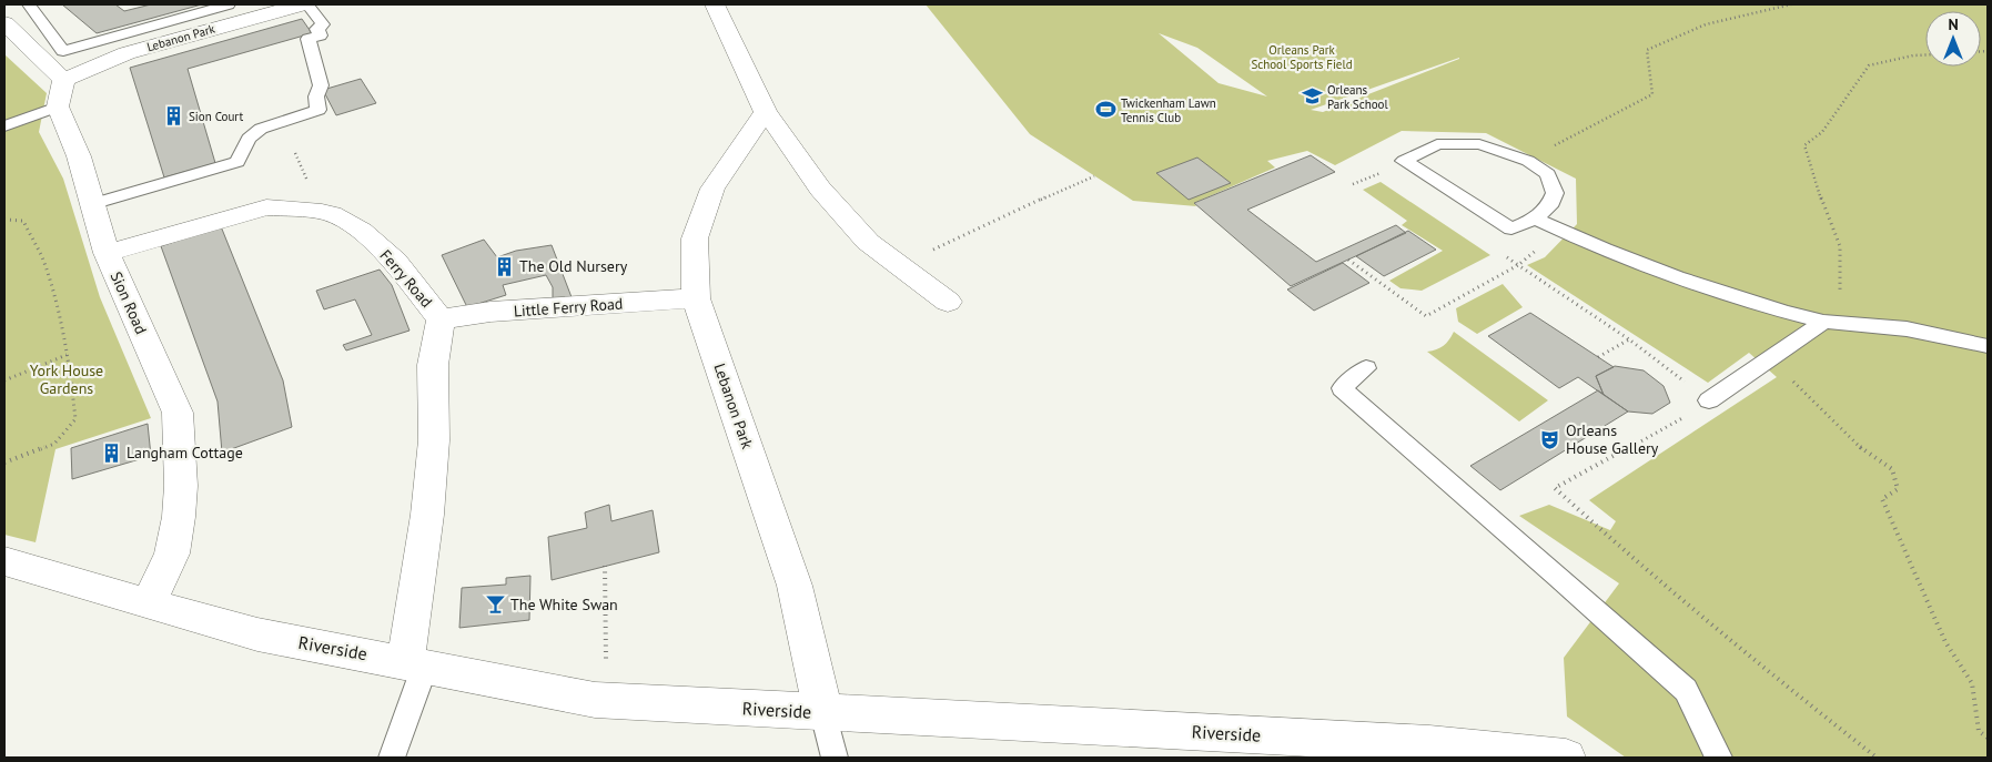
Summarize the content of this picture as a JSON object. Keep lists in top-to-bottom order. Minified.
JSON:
{"streets":{"street":["Lebanon Park","Ferry Road","Sion Road","Little Ferry Road","Riverside"]},"crossings":[["Lebanon Park","Sion Road"],["Lebanon Park","Little Ferry Road"],["Lebanon Park","Riverside"],["Ferry Road","Sion Road"],["Ferry Road","Little Ferry Road"],["Ferry Road","Riverside"],["Sion Road","Riverside"]],"parks":["Orleans Park School Sports Field","York House Gardens"],"places":{"school or university":["Orleans Park School"],"sports":["Twickenham Lawn Tennis Club"],"building":["Sion Court","The Old Nursery","Langham Cottage"],"theatre":["Orleans House Gallery"],"bar":["The White Swan"]},"north":"top"}
